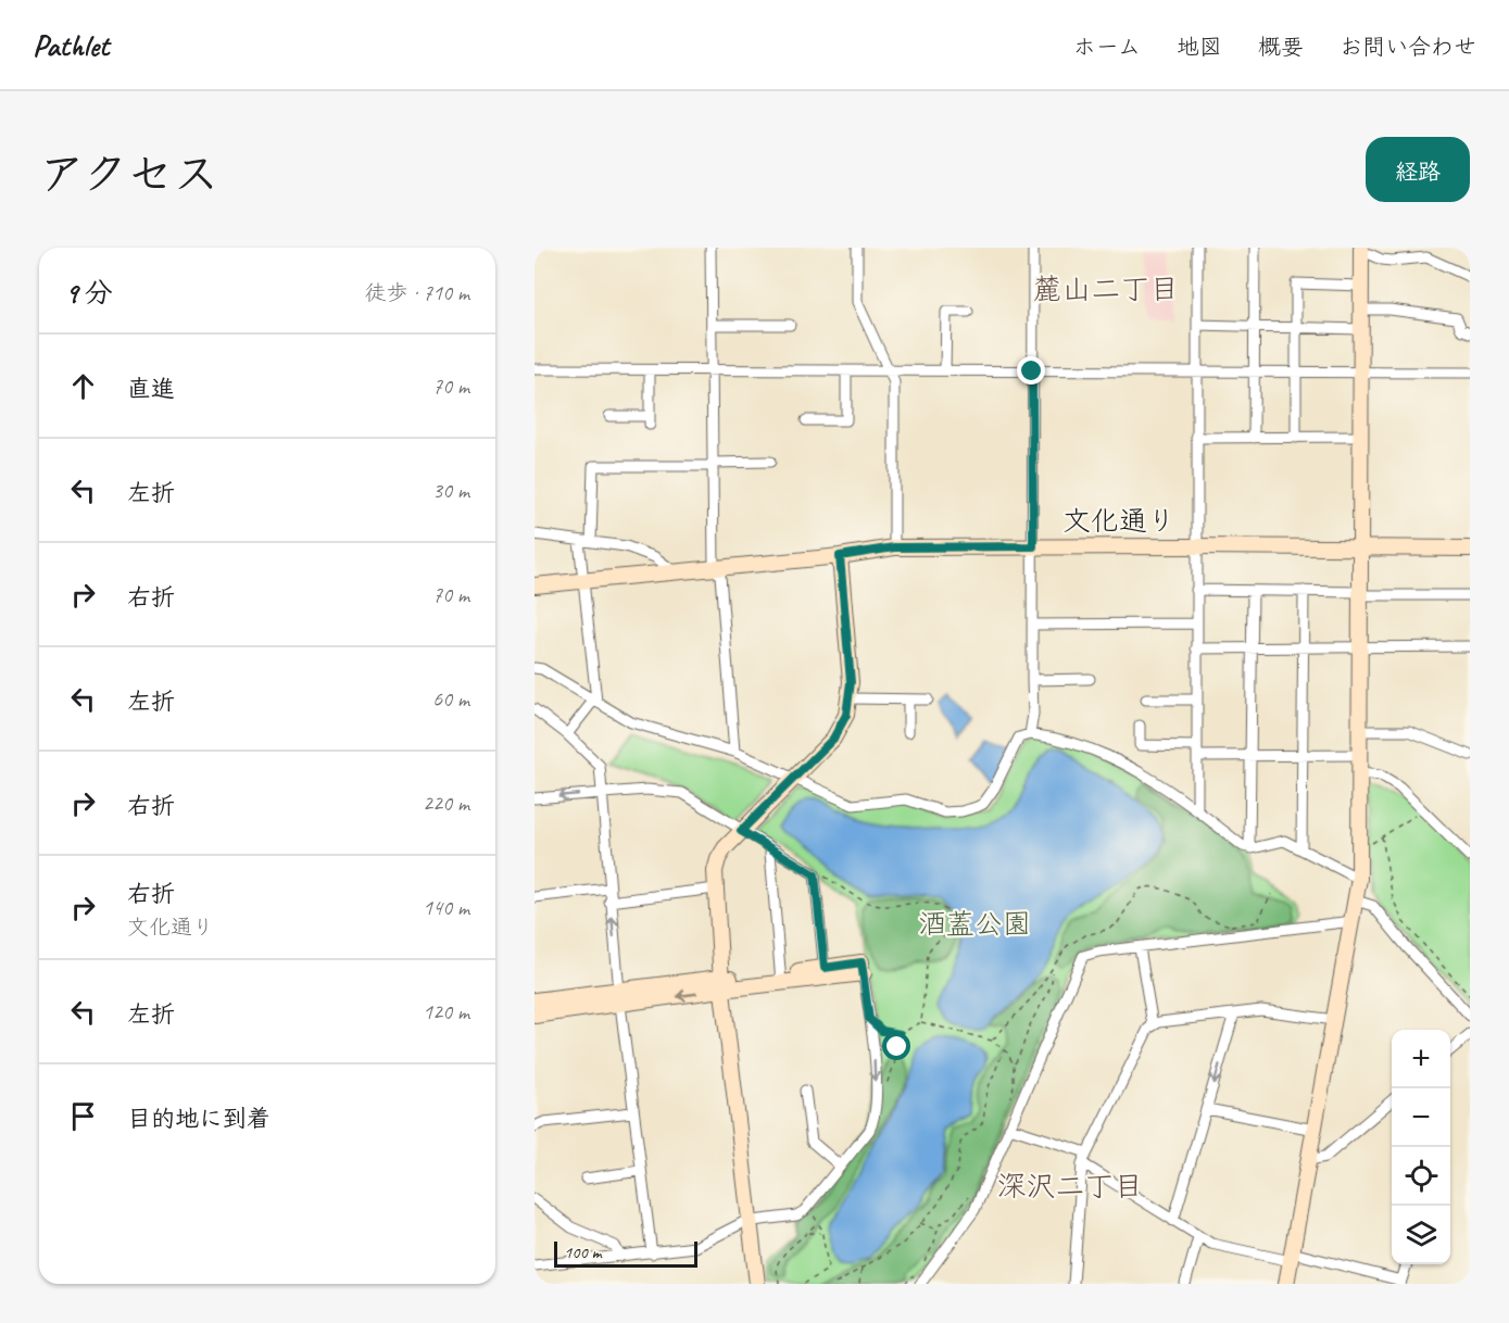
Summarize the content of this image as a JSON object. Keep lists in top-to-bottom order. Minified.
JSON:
{"streets":{"street":["文化通り"]},"districts":["麓山二丁目","深沢二丁目"],"parks":["酒蓋公園"],"scale_bar":"100 m","page":{"header":"Pathlet","nav":["ホーム","地図","概要","お問い合わせ"],"title":"アクセス","buttons":"経路","heading":["9 分","徒歩 · 710 m"],"list":[["直進","70 m"],["左折","30 m"],["右折","70 m"],["左折","60 m"],["右折","220 m"],["右折","文化通り","140 m"],["左折","120 m"],"目的地に到着"],"map_buttons":["+","−"],"scale":"100 m"}}
